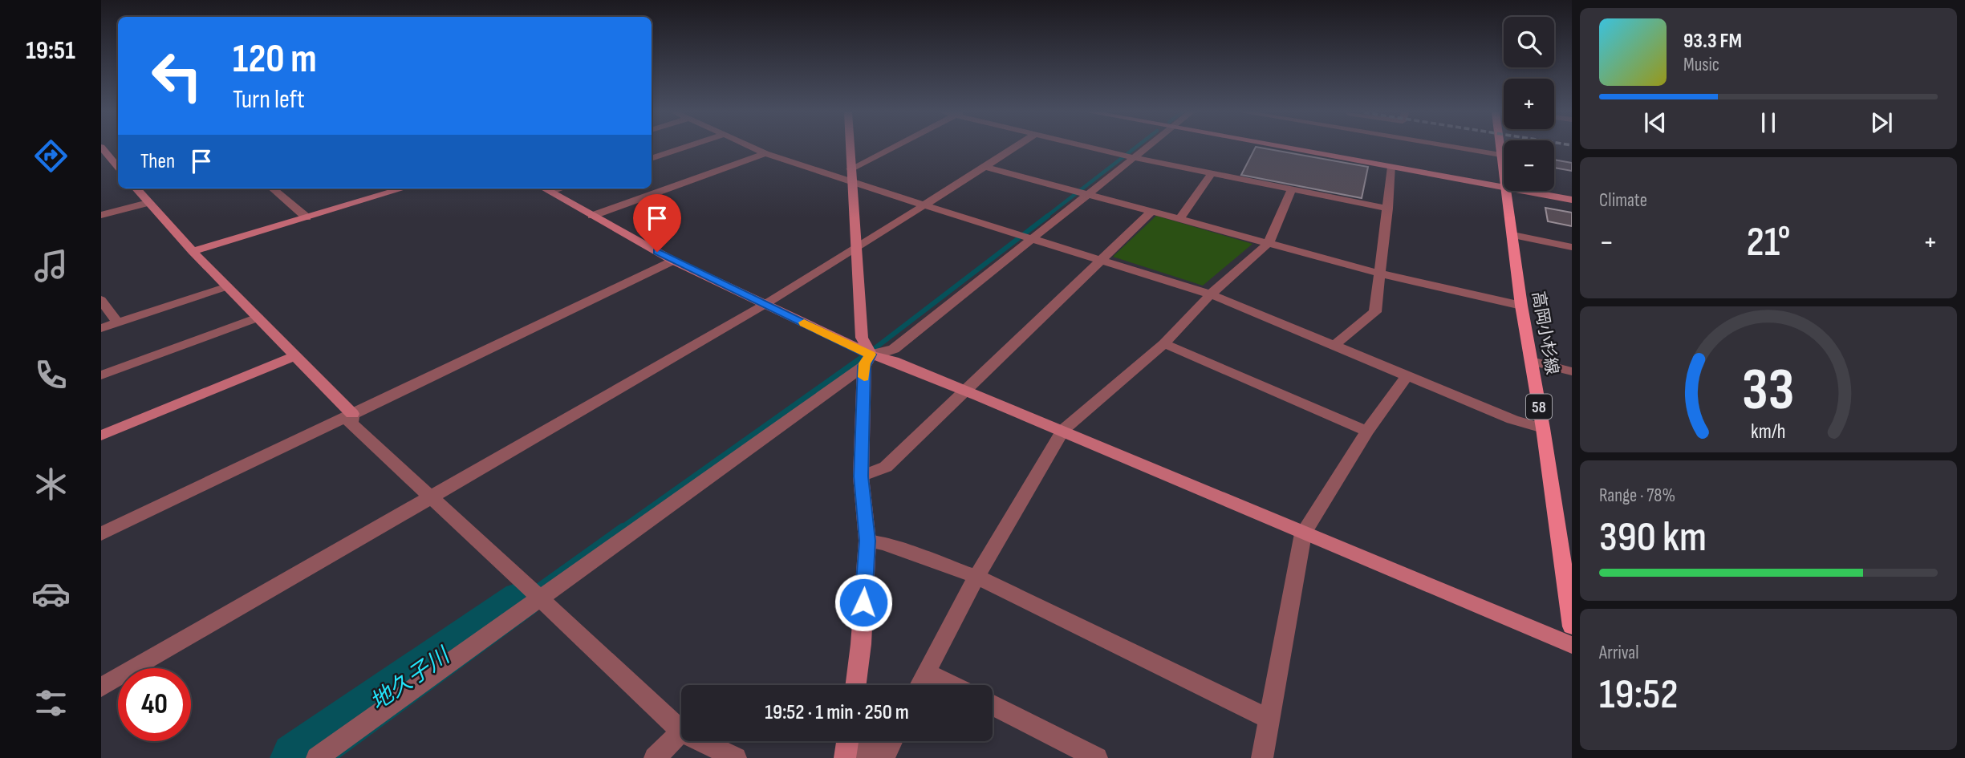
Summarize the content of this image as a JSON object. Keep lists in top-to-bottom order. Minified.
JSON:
{"streets":{"main road":["高岡小杉線","58"]},"water":["地久子川"],"page":{"tabs":"19:51","map_buttons":["+","−"],"turn":["120 m","Turn left"],"song":["93.3 FM","Music"],"then":"Then","tile":["Climate",["Range · 78%","390 km"],["Arrival","19:52"]],"heat":["−","21°","+"],"limit":"40","trip":"19:52 · 1 min · 250 m","gauge":["33","km/h"]}}
